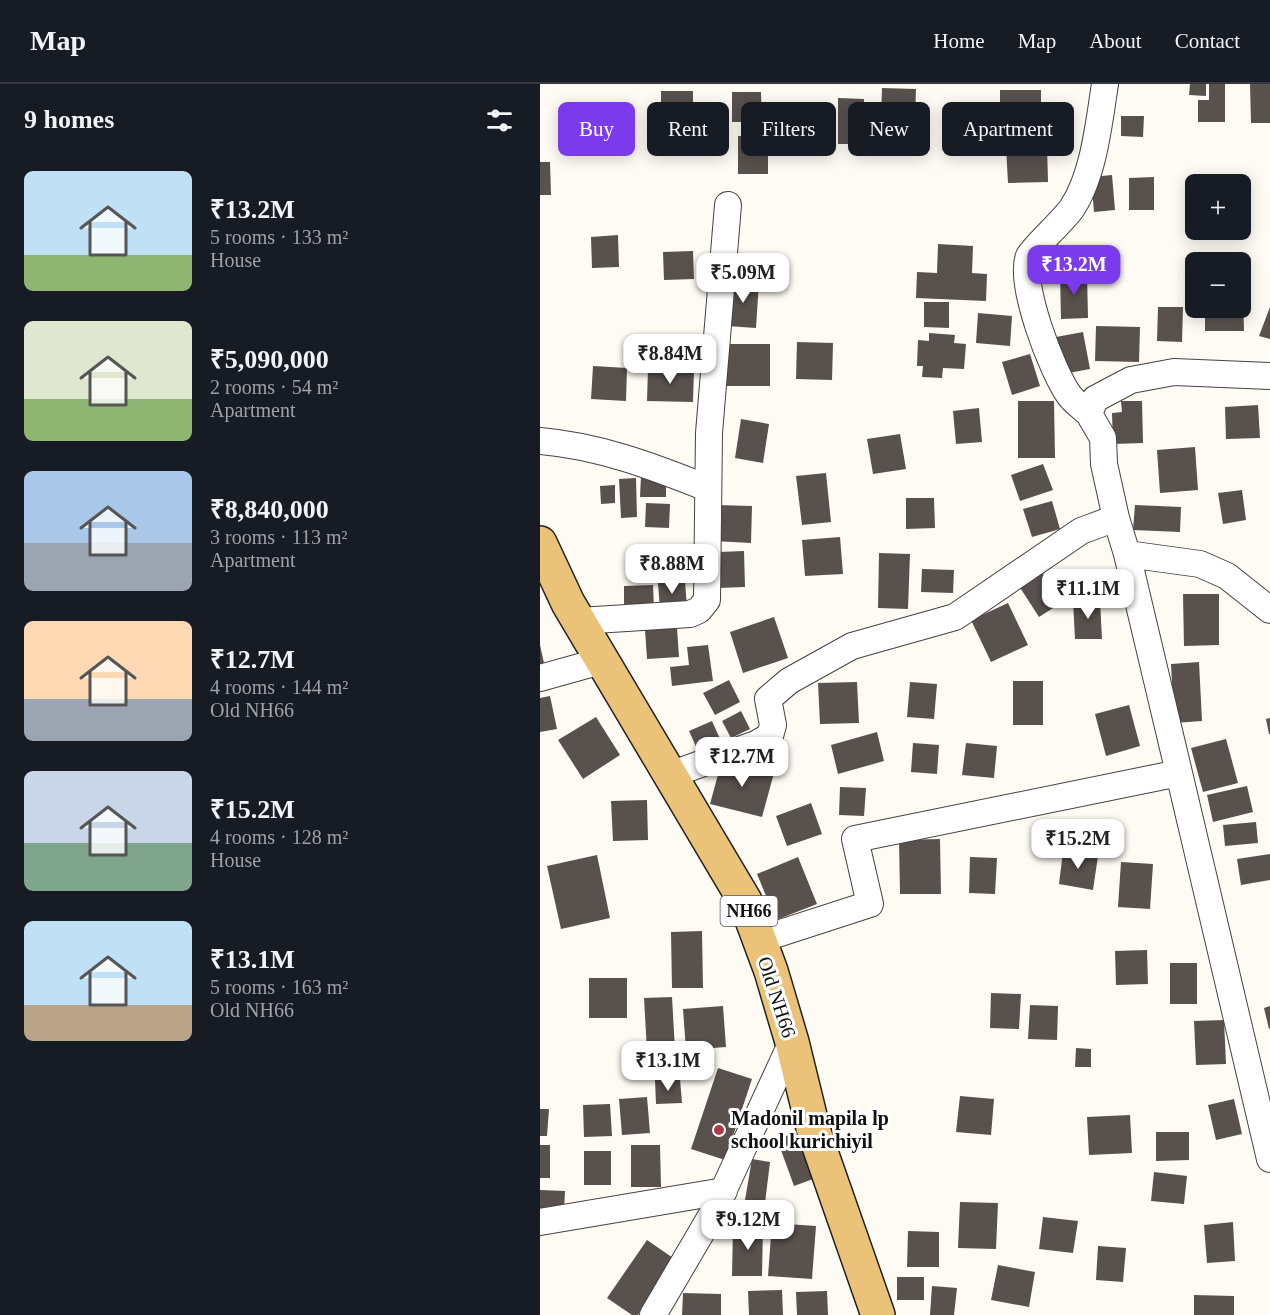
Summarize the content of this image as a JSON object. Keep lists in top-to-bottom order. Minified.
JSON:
{"streets":{"main road":["NH66","Old NH66"]},"places":["Madonil mapila lp school kurichiyil"],"page":{"header":"Map","nav":["Home","Map","About","Contact"],"heading":"9 homes","chip":["Buy","Rent","Filters","New","Apartment"],"list":[{"name":"₹13.2M","note":"5 rooms · 133 m² · House"},{"name":"₹5,090,000","note":"2 rooms · 54 m² · Apartment"},{"name":"₹8,840,000","note":"3 rooms · 113 m² · Apartment"},{"name":"₹12.7M","note":"4 rooms · 144 m² · Old NH66"},{"name":"₹15.2M","note":"4 rooms · 128 m² · House"},{"name":"₹13.1M","note":"5 rooms · 163 m² · Old NH66"}],"map_buttons":["+","−"],"price":["₹13.2M","₹5.09M","₹8.84M","₹8.88M","₹11.1M","₹12.7M","₹15.2M","₹13.1M","₹9.12M"]}}
